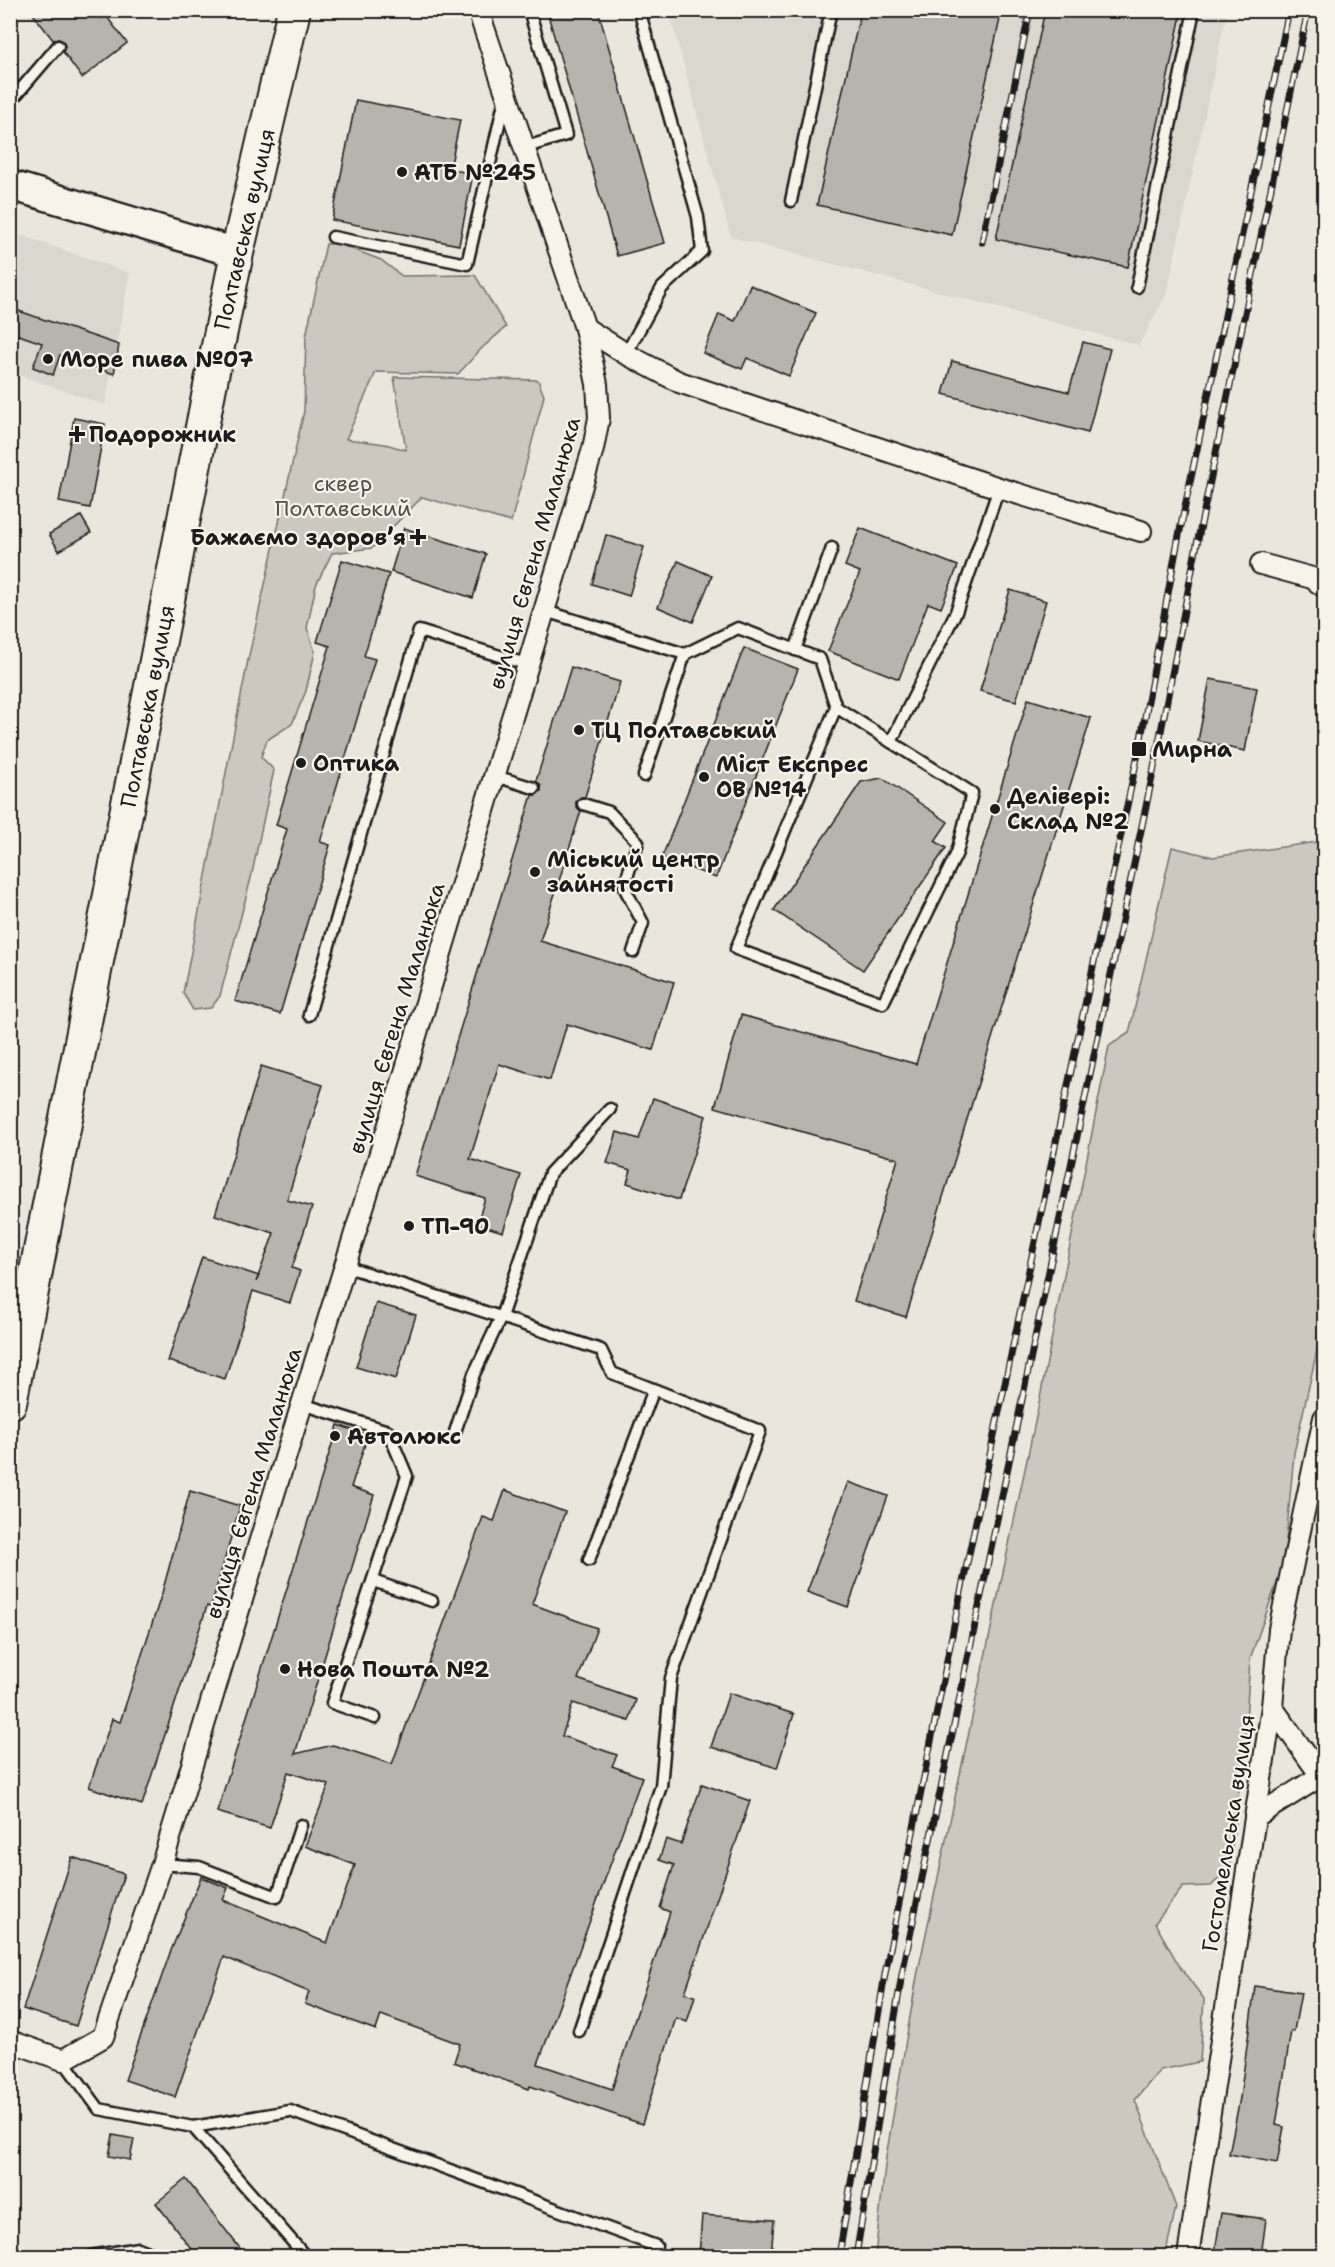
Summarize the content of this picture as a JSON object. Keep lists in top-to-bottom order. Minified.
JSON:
{"streets":{"main road":["Полтавська вулиця"],"street":["вулиця Євгена Маланюка","Гостомельська вулиця"]},"parks":["сквер Полтавський"],"places":{"other":["АТБ №245","Море пива №07","ТЦ Полтавський","Оптика","Міст Експрес ОВ №14","Делівері: Склад №2","Міський центр зайнятості","ТП-90","Автолюкс","Нова Пошта №2"],"health":["Подорожник","Бажаємо здоровʼя"],"transit":["Мирна"]}}
